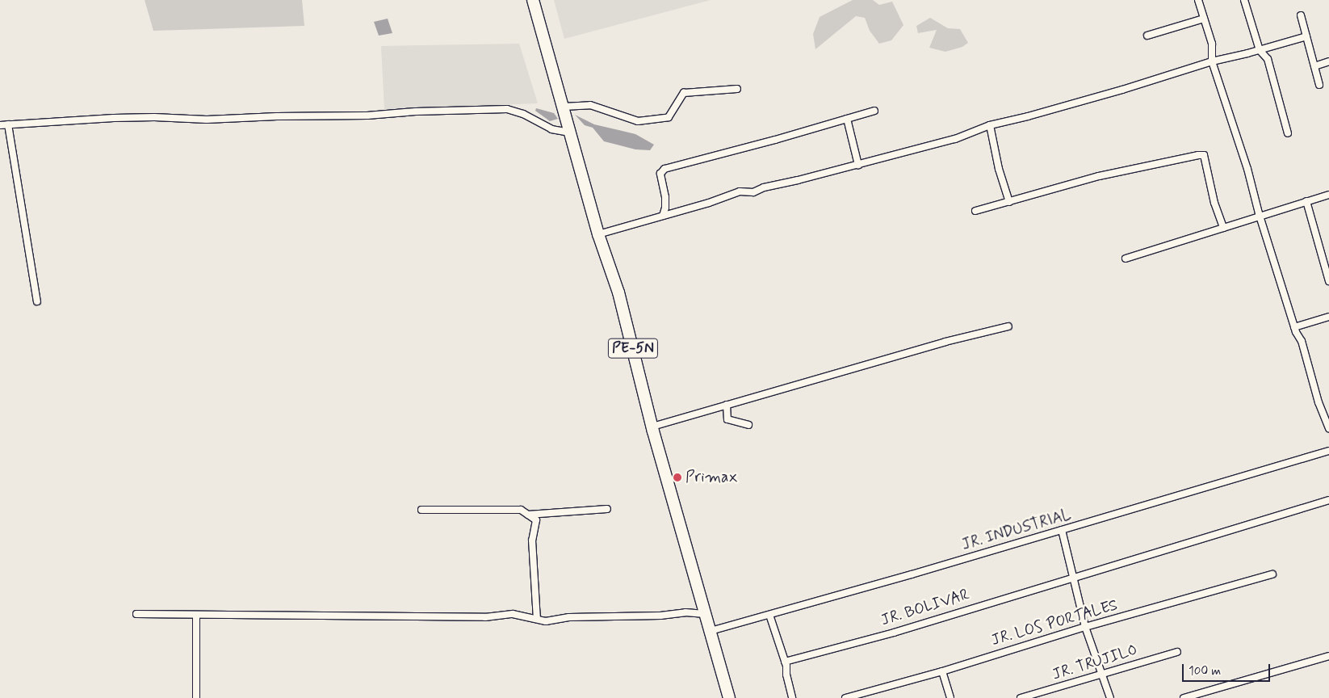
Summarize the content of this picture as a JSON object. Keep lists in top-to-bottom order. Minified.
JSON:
{"streets":{"highway":["PE-5N"],"street":["JR. INDUSTRIAL","JR. BOLIVAR","JR. LOS PORTALES","JR. TRUJILO"]},"crossings":[["PE-5N","JR. INDUSTRIAL"]],"places":["Primax"],"scale_bar":"100 m"}
